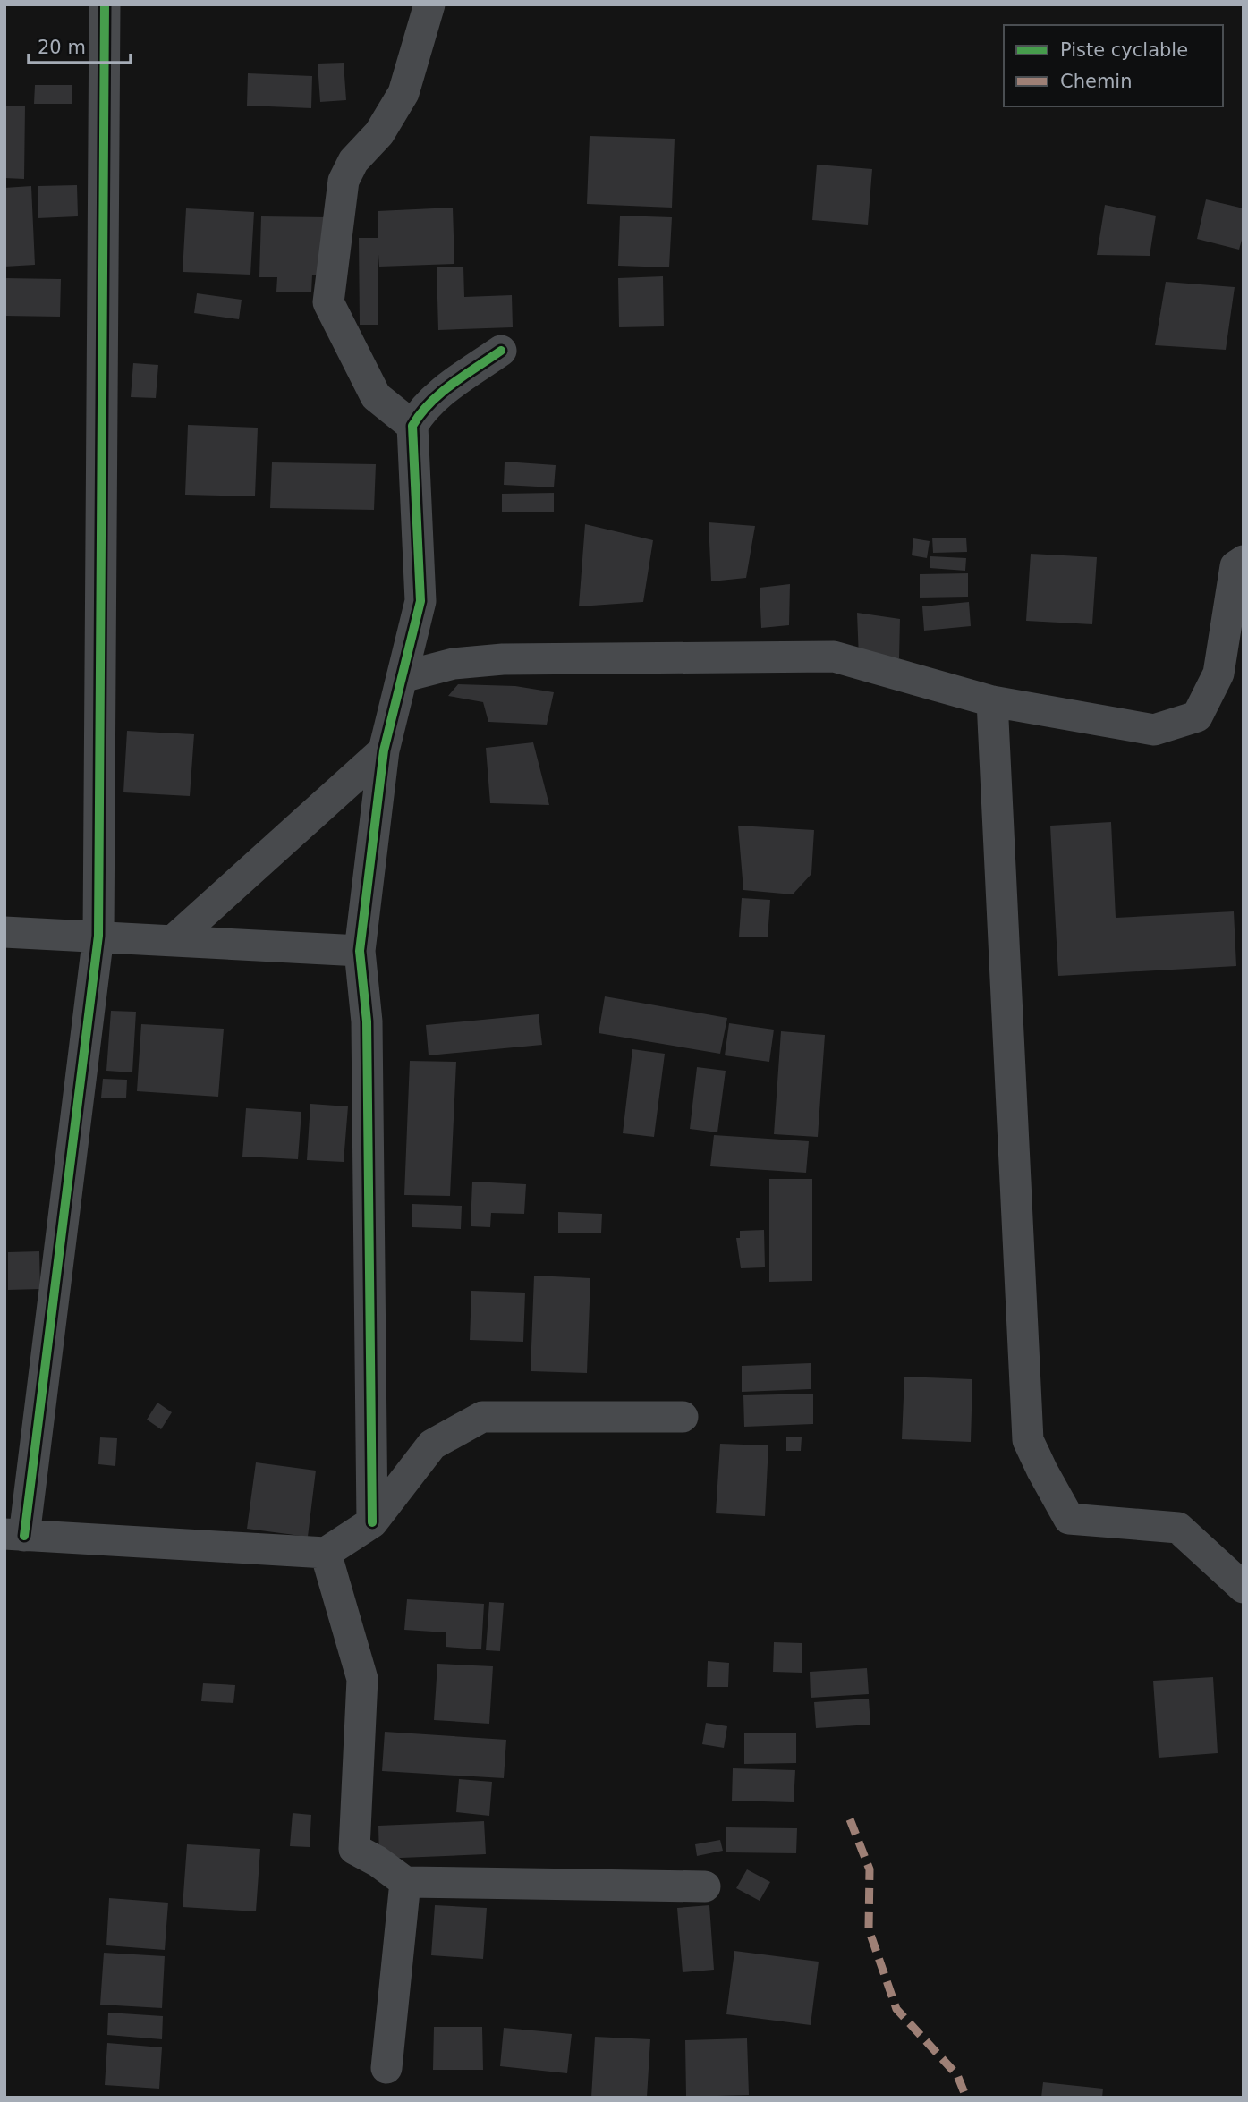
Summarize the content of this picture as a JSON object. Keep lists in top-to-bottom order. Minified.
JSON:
{"legend":["Piste cyclable","Chemin"],"scale_bar":"20 m"}
